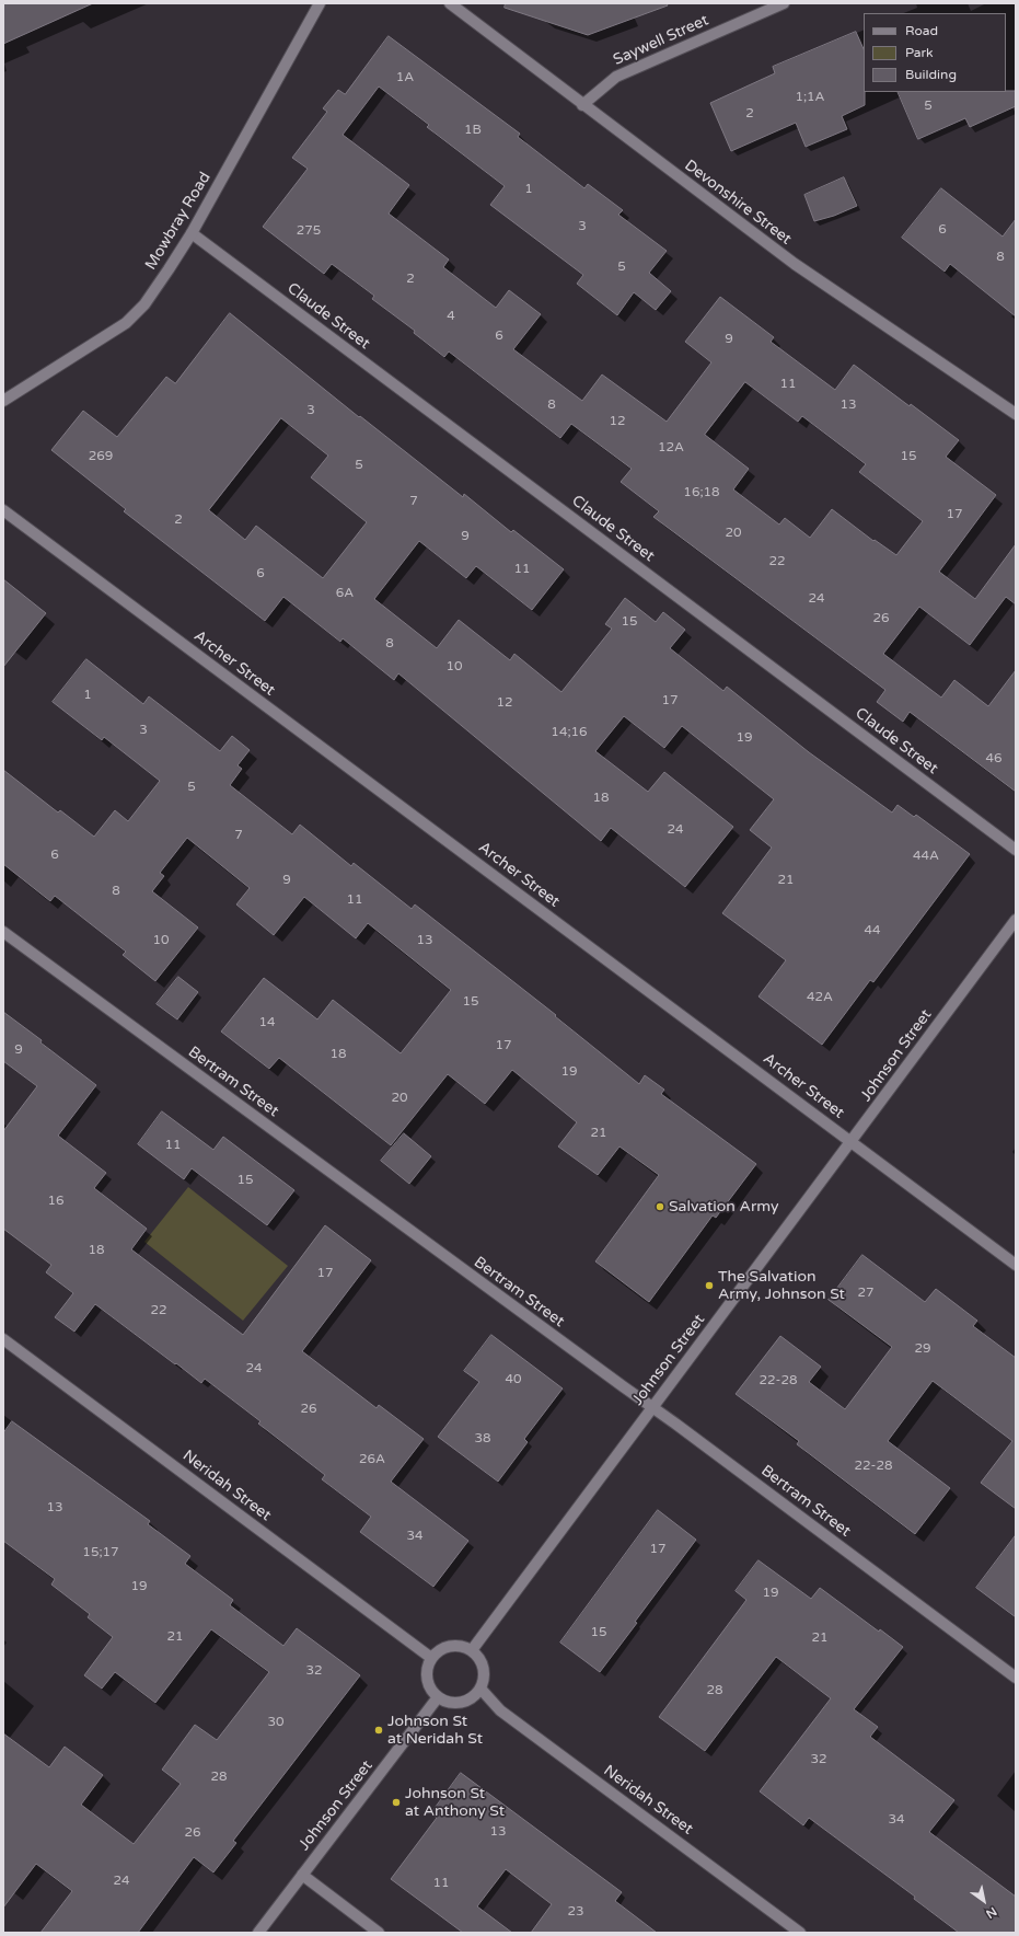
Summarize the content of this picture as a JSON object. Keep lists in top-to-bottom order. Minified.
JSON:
{"streets":{"street":["Saywell Street","Devonshire Street","Mowbray Road","Claude Street","Archer Street","Johnson Street","Bertram Street","Neridah Street"]},"crossings":[["Saywell Street","Devonshire Street"],["Mowbray Road","Claude Street"],["Archer Street","Johnson Street"],["Johnson Street","Bertram Street"],["Johnson Street","Neridah Street"]],"places":["Salvation Army","The Salvation Army, Johnson St","Johnson St at Neridah St","Johnson St at Anthony St"],"house_numbers":["1A","1;1A","5","2","1B","1","3","6","275","8","5","2","4","6","9","11","8","13","3","12","12A","269","15","5","16;18","7","17","2","20","9","22","11","6","6A","24","26","15","8","10","1","17","12","3","14;16","19","46","5","18","24","7","6","44A","9","21","8","11","44","10","13","42A","15","14","17","9","18","19","20","21","11","15","16","18","17","27","22","29","24","40","22-28","26","38","26A","22-28","13","34","17","15;17","19","19","15","21","21","32","28","30","32","28","34","13","26","24","11","23"],"legend":["Road","Park","Building"],"north":"bottom right"}
